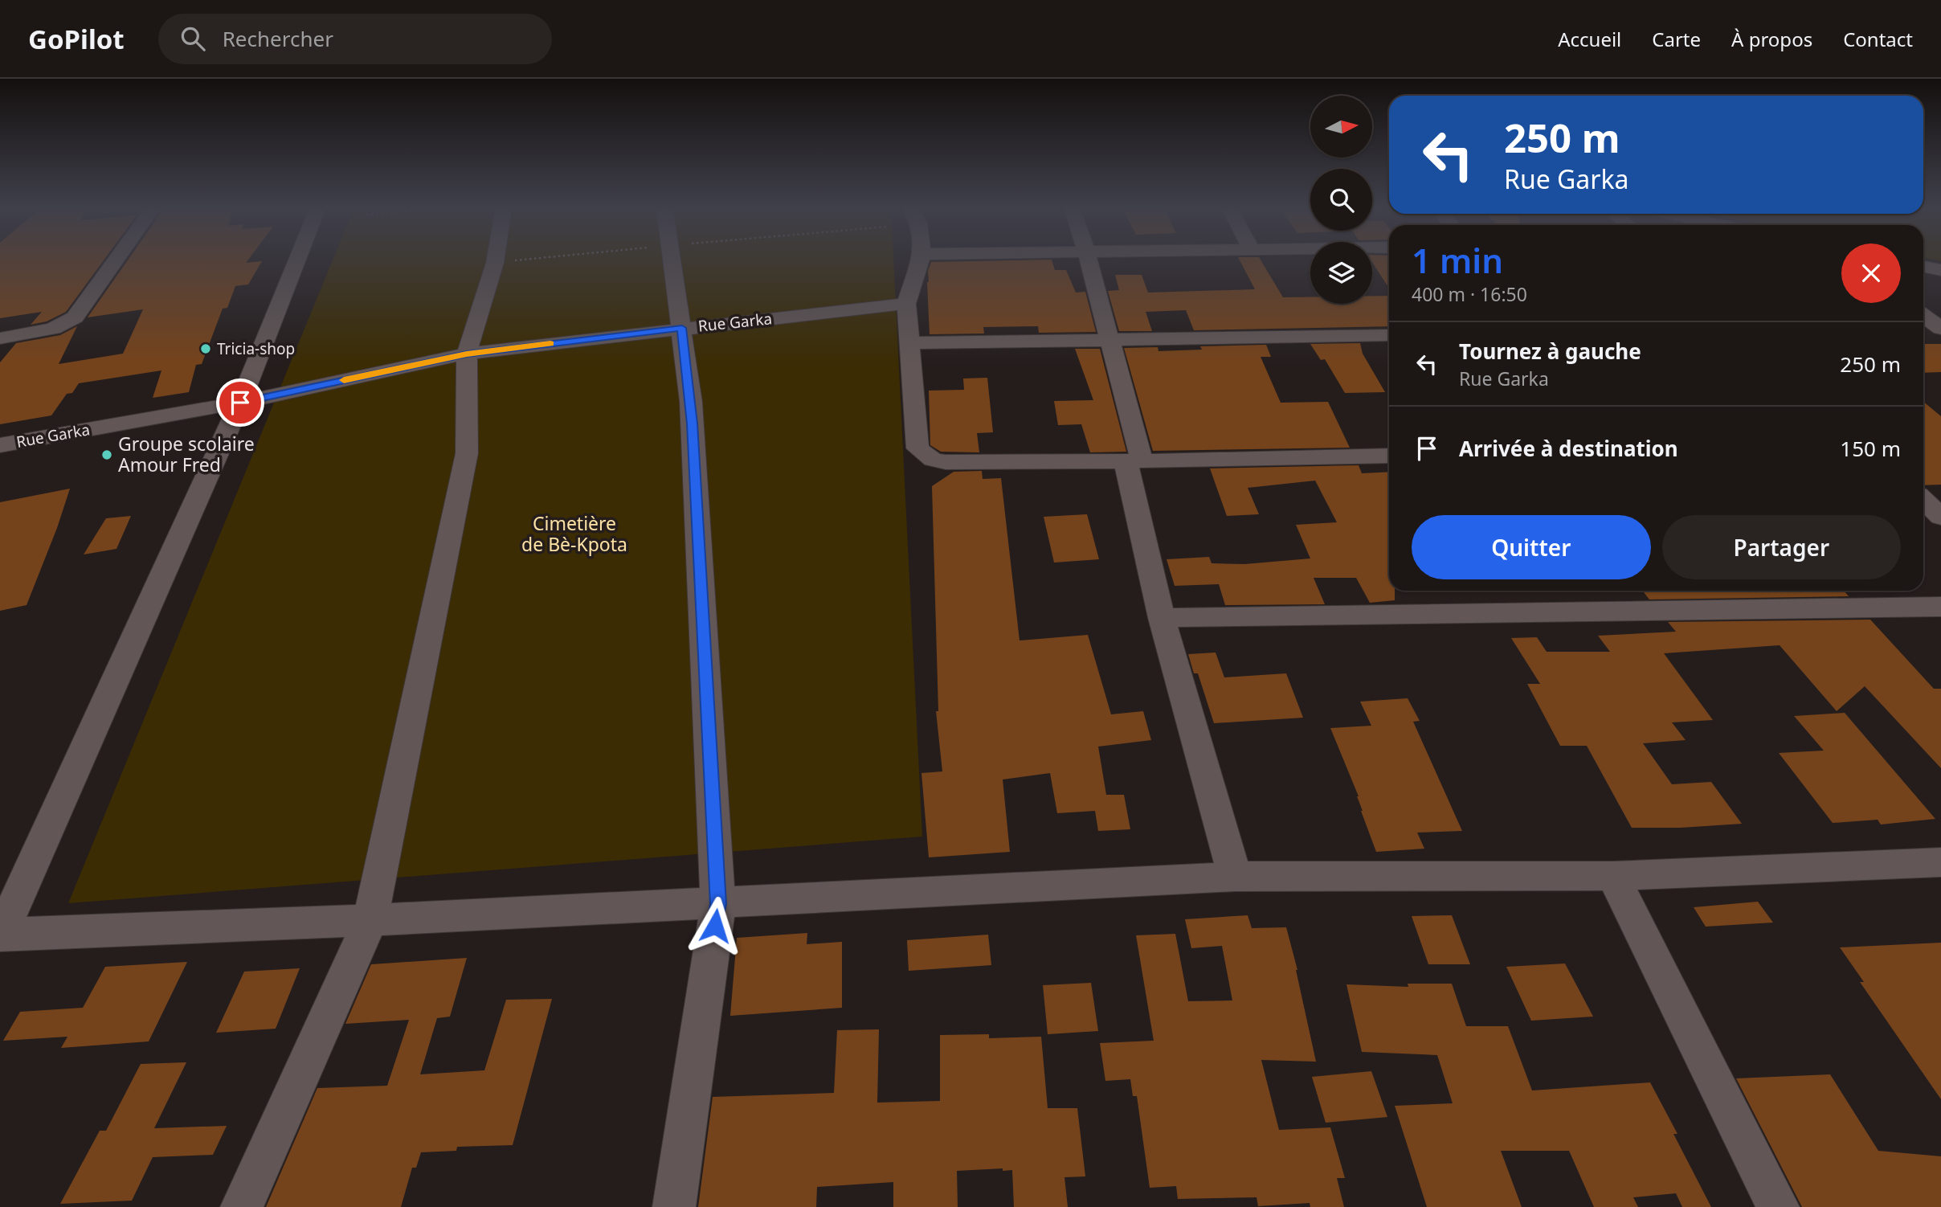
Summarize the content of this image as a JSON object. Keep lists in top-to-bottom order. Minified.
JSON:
{"streets":{"street":["Rue Garka"]},"parks":["Cimetière de Bè-Kpota"],"places":["Tricia-shop","Groupe scolaire Amour Fred"],"north":"right","page":{"header":"GoPilot","search":"Rechercher","nav":["Accueil","Carte","À propos","Contact"],"turn":["250 m","Rue Garka"],"heading":["1 min","400 m · 16:50"],"list":[{"name":"Tournez à gauche","note":"Rue Garka","value":"250 m"},{"name":"Arrivée à destination","value":"150 m"}],"buttons":["Quitter","Partager"]}}
